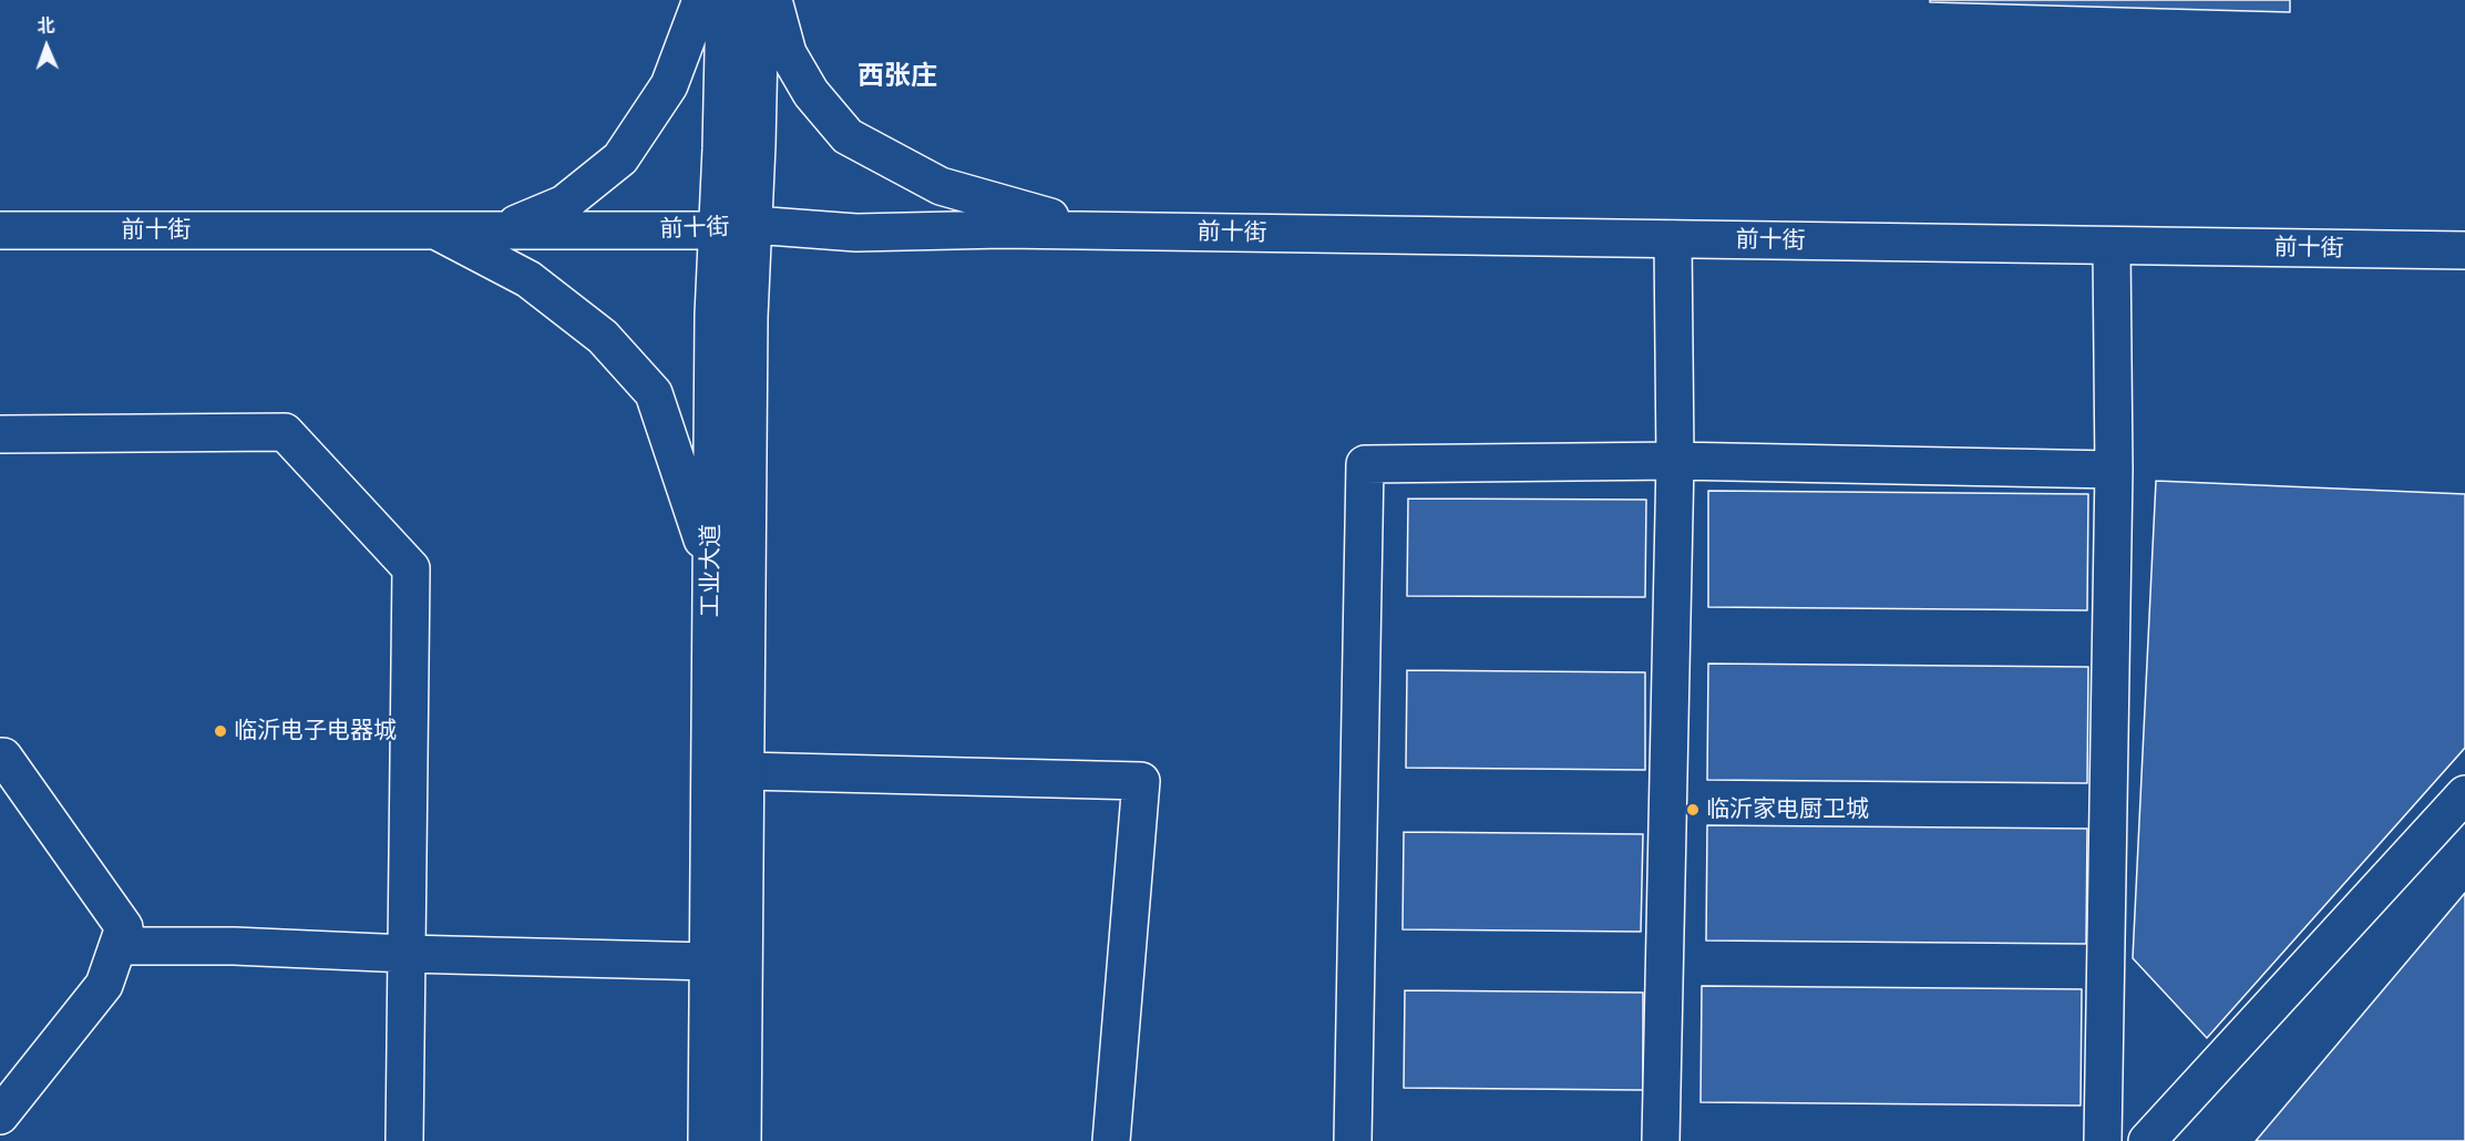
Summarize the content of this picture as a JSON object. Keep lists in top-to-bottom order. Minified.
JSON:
{"streets":{"main road":["前十街","工业大道"]},"crossings":[["前十街","工业大道"]],"districts":["西张庄"],"places":["临沂电子电器城","临沂家电厨卫城"],"north":"top"}
